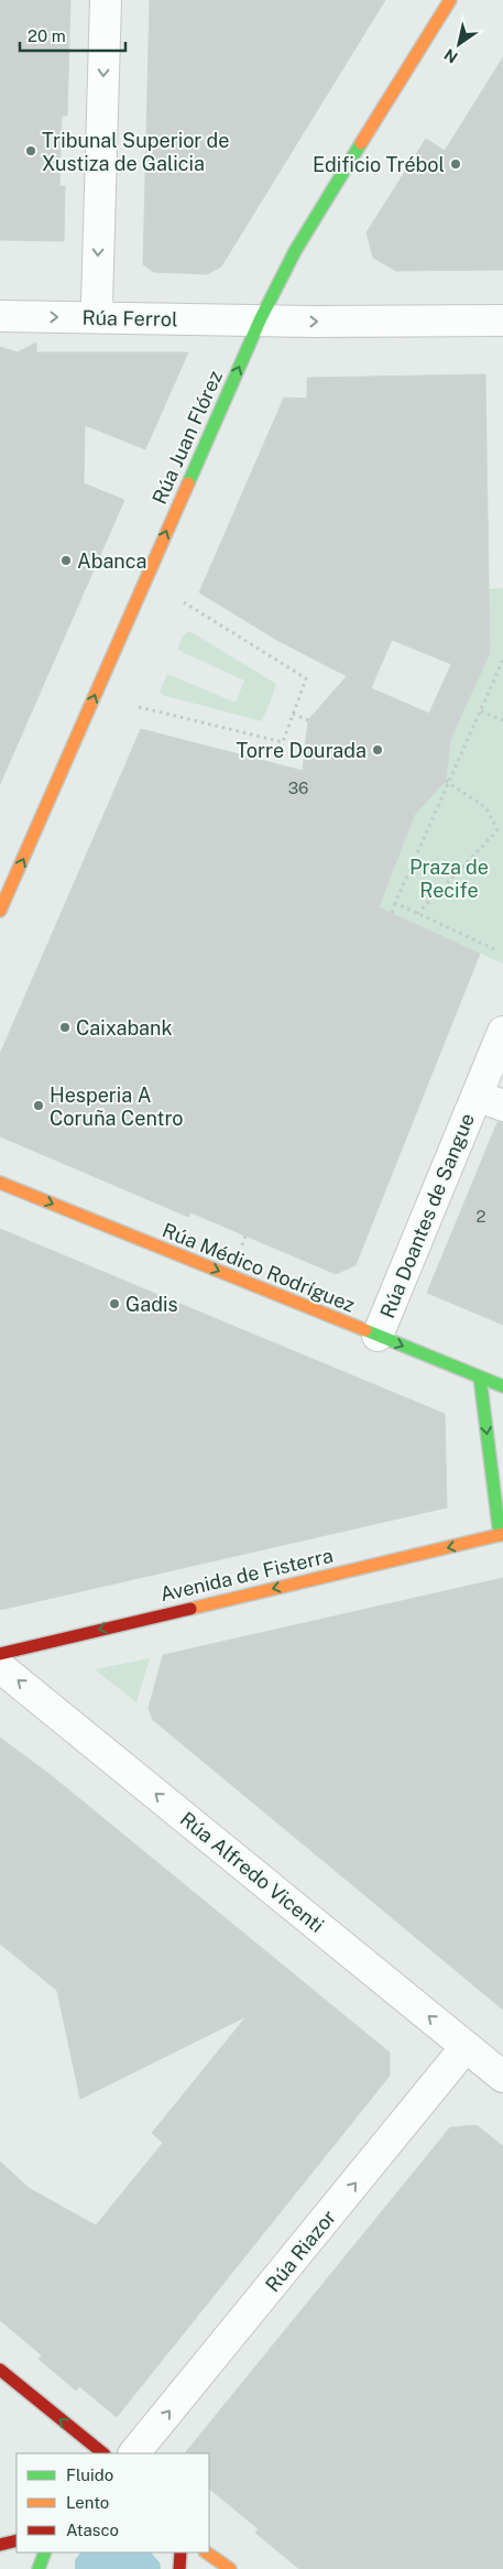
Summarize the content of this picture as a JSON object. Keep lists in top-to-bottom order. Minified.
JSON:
{"streets":{"street":["Rúa Ferrol","Rúa Juan Flórez","Rúa Doantes de Sangue","Rúa Médico Rodríguez","Avenida de Fisterra","Rúa Alfredo Vicenti","Rúa Riazor"]},"crossings":[["Rúa Ferrol","Rúa Juan Flórez"],["Rúa Doantes de Sangue","Rúa Médico Rodríguez"],["Rúa Alfredo Vicenti","Rúa Riazor"]],"one_way":["Rúa Ferrol","Rúa Juan Flórez","Rúa Médico Rodríguez","Avenida de Fisterra","Rúa Alfredo Vicenti","Rúa Riazor"],"parks":["Praza de Recife"],"places":["Tribunal Superior de Xustiza de Galicia","Edificio Trébol","Abanca","Torre Dourada","Caixabank","Hesperia A Coruña Centro","Gadis"],"house_numbers":["36","2"],"legend":["Fluido","Lento","Atasco"],"scale_bar":"20 m","north":"bottom left"}
